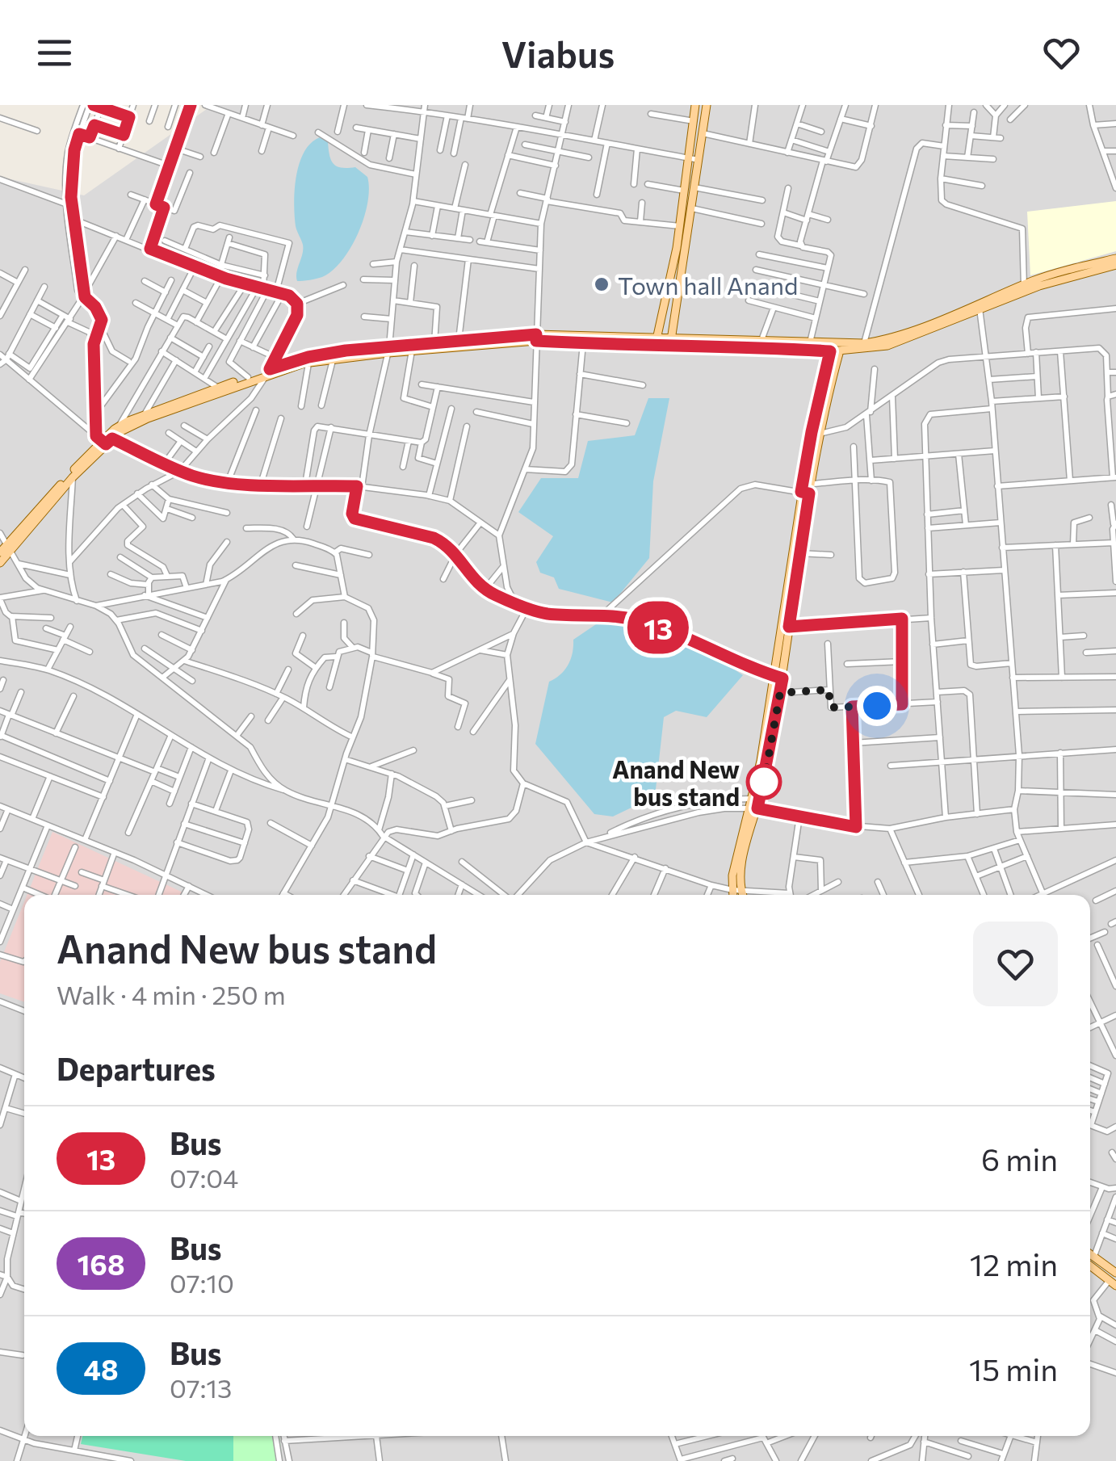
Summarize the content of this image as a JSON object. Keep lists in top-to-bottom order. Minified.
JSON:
{"places":["Town hall Anand","Anand New bus stand"],"lines":["bus line 13"],"page":{"header":"Viabus","on_map":"13","heading":[["Anand New bus stand","Walk · 4 min · 250 m"],"Departures"],"list":[{"mark":"13","name":"Bus","note":"07:04","value":"6 min"},{"mark":"168","name":"Bus","note":"07:10","value":"12 min"},{"mark":"48","name":"Bus","note":"07:13","value":"15 min"}]}}
